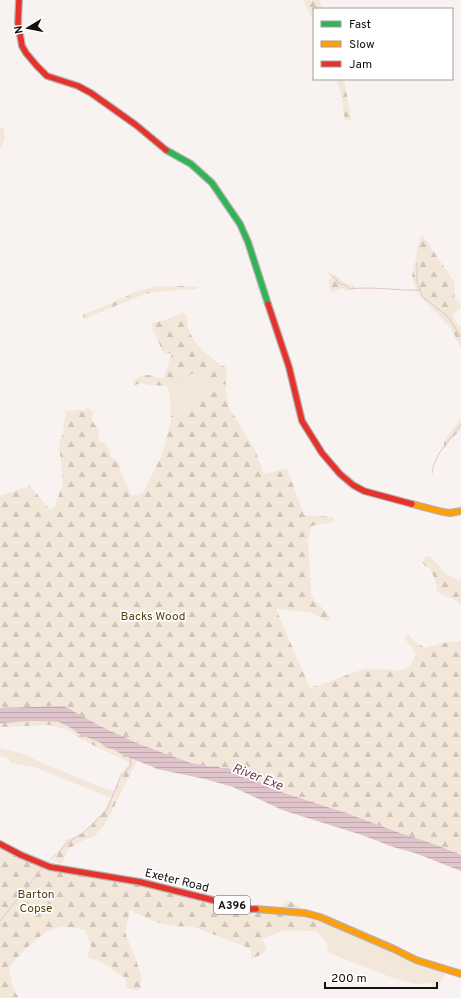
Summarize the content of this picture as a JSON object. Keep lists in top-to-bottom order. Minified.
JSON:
{"streets":{"street":["Exeter Road","A396"]},"water":["River Exe"],"parks":["Backs Wood","Barton Copse"],"legend":["Fast","Slow","Jam"],"scale_bar":"200 m","north":"left"}
